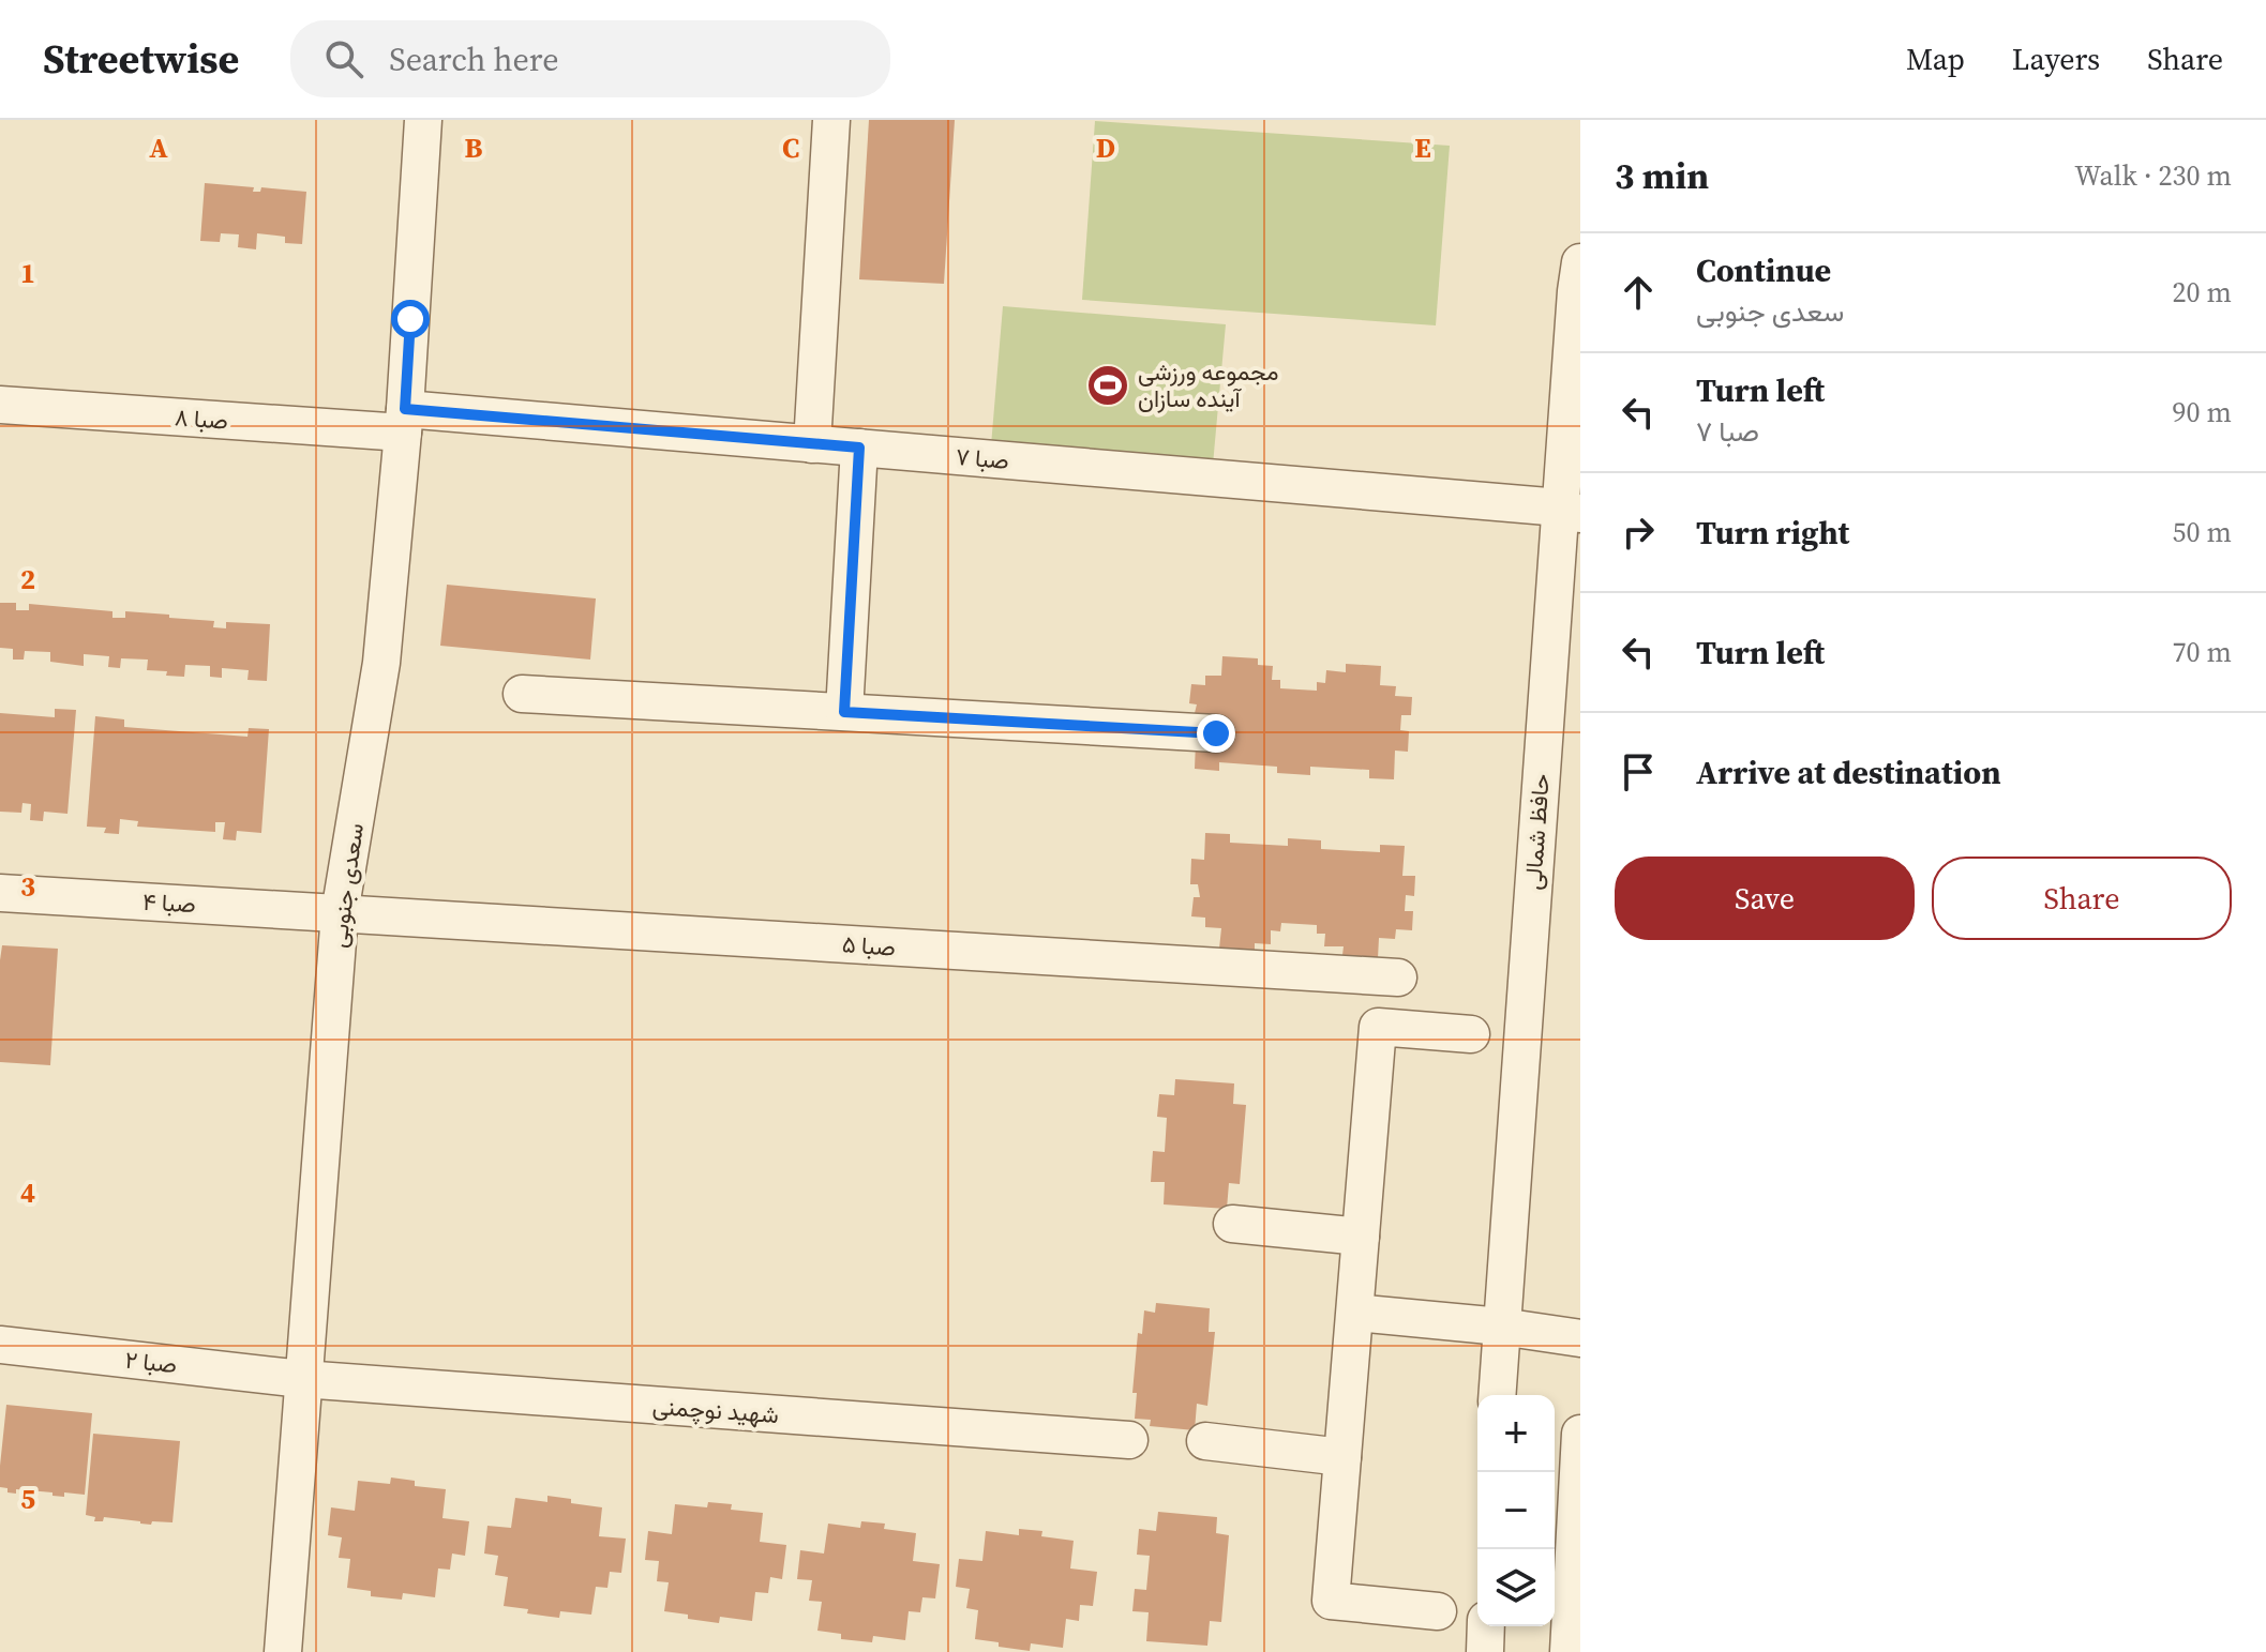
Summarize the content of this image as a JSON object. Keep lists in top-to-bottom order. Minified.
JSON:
{"streets":{"street":["صبا ۸","صبا ۷","حافظ شمالی","سعدی جنوبی","صبا ۴","صبا ۵","صبا ۲","شهید نوچمنی"]},"crossings":[["صبا ۸","صبا ۷"],["صبا ۸","سعدی جنوبی"],["صبا ۷","حافظ شمالی"],["صبا ۷","سعدی جنوبی"],["سعدی جنوبی","صبا ۴"],["سعدی جنوبی","صبا ۵"],["سعدی جنوبی","صبا ۲"],["سعدی جنوبی","شهید نوچمنی"],["صبا ۴","صبا ۵"],["صبا ۲","شهید نوچمنی"]],"places":{"sports":["مجموعه ورزشی آینده سازان"]},"page":{"header":"Streetwise","search":"Search here","nav":["Map","Layers","Share"],"heading":["3 min","Walk · 230 m"],"list":[["Continue","سعدی جنوبی","20 m"],["Turn left","صبا ۷","90 m"],["Turn right","50 m"],["Turn left","70 m"],"Arrive at destination"],"buttons":["Save","Share"],"map_buttons":["+","−"]},"grid":{"columns":["A","B","C","D","E"],"rows":["1","2","3","4","5"]}}
